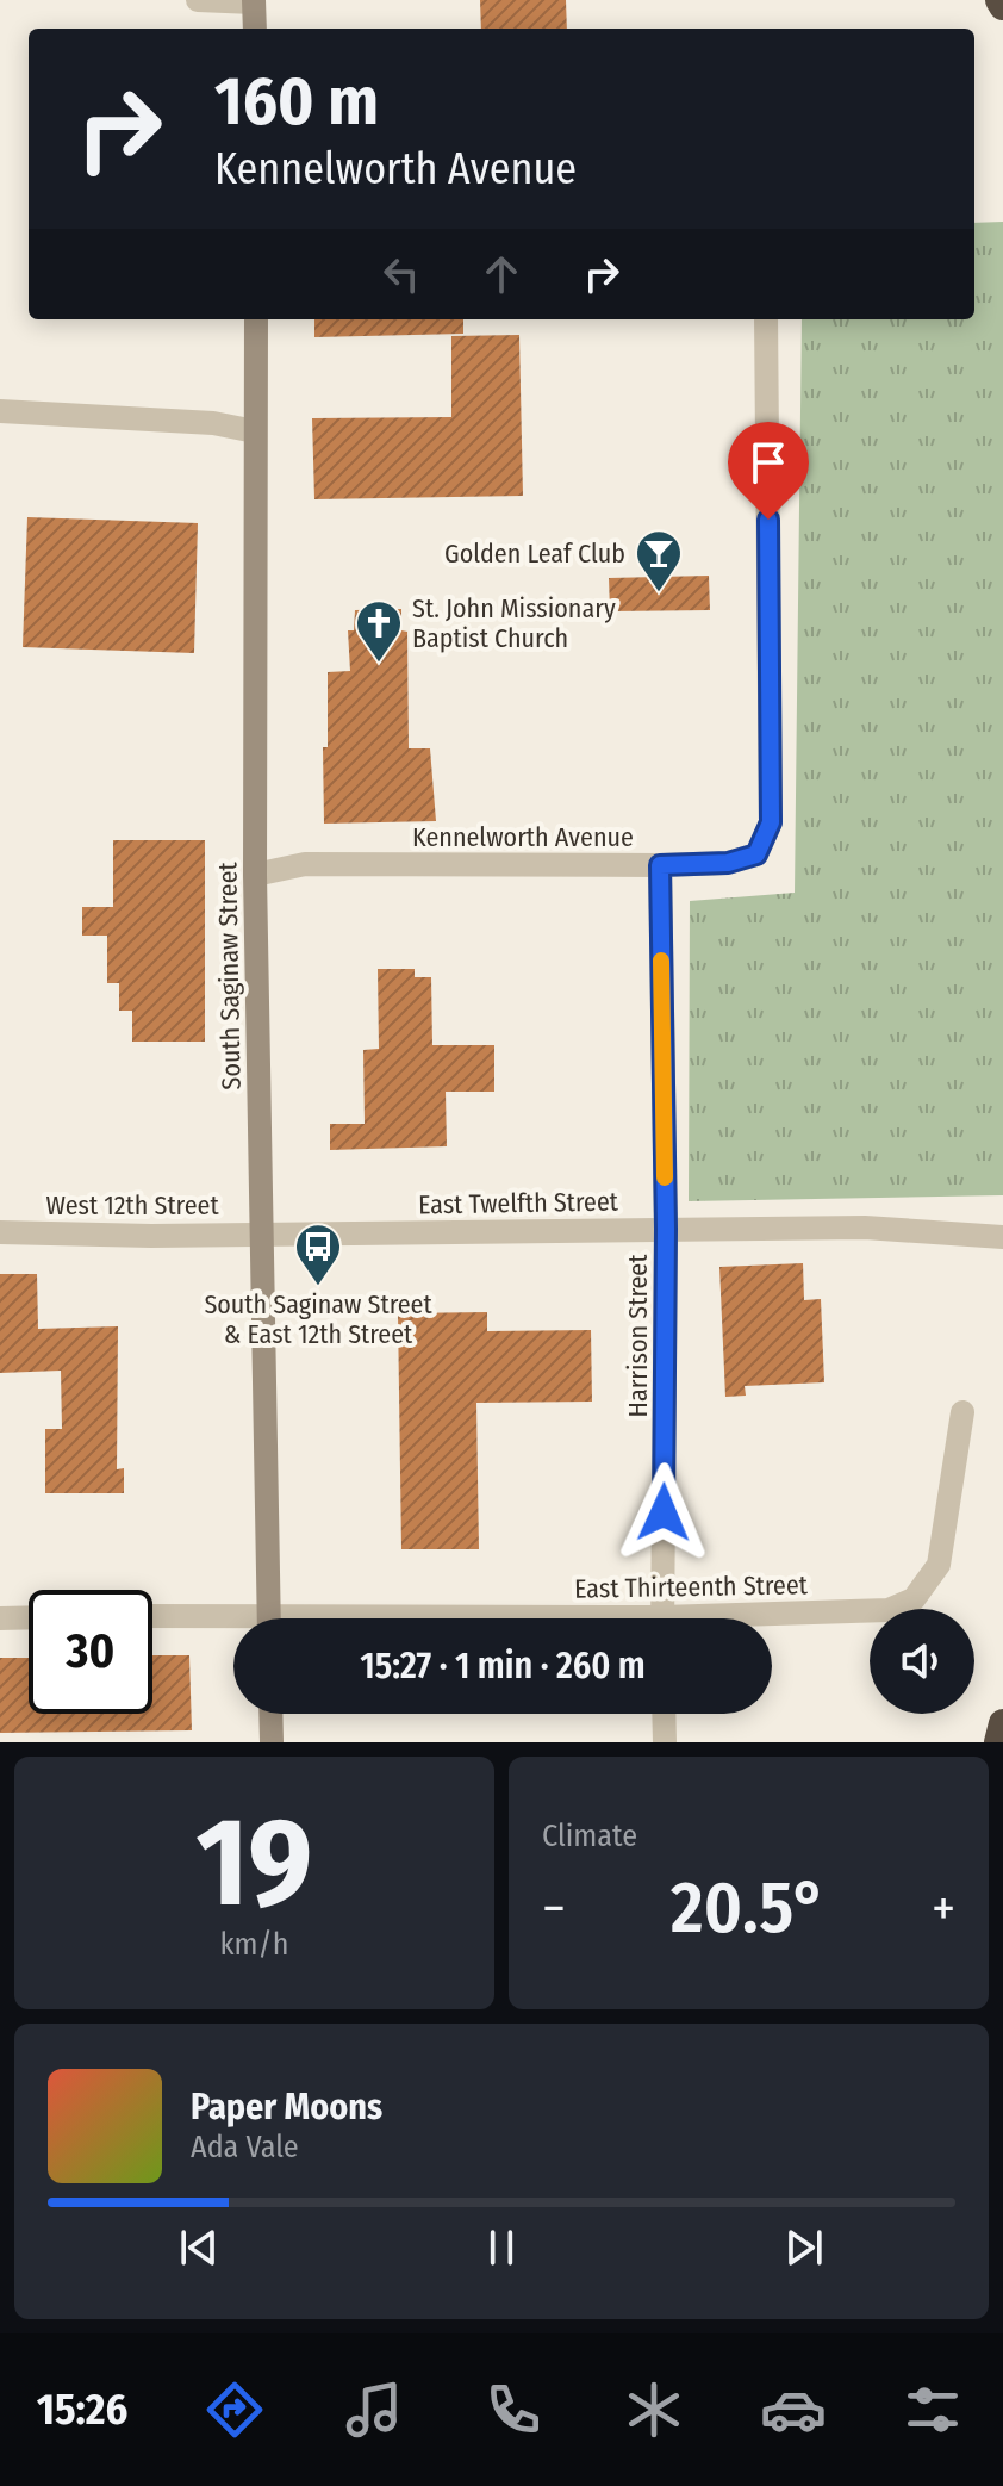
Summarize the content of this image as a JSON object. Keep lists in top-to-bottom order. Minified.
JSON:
{"streets":{"main road":["South Saginaw Street"],"street":["Kennelworth Avenue","East Twelfth Street","West 12th Street","Harrison Street","East Thirteenth Street"]},"crossings":[["Kennelworth Avenue","South Saginaw Street"],["Kennelworth Avenue","Harrison Street"],["South Saginaw Street","East Twelfth Street"],["South Saginaw Street","West 12th Street"],["East Twelfth Street","West 12th Street"],["East Twelfth Street","Harrison Street"]],"places":{"bar":["Golden Leaf Club"],"church":["St. John Missionary Baptist Church"],"bus stop":["South Saginaw Street & East 12th Street"]},"page":{"turn":["160 m","Kennelworth Avenue"],"limit":"30","trip":"15:27 · 1 min · 260 m","tile":[["19","km/h"],"Climate"],"heat":["−","20.5°","+"],"song":["Paper Moons","Ada Vale"],"tabs":"15:26"}}
